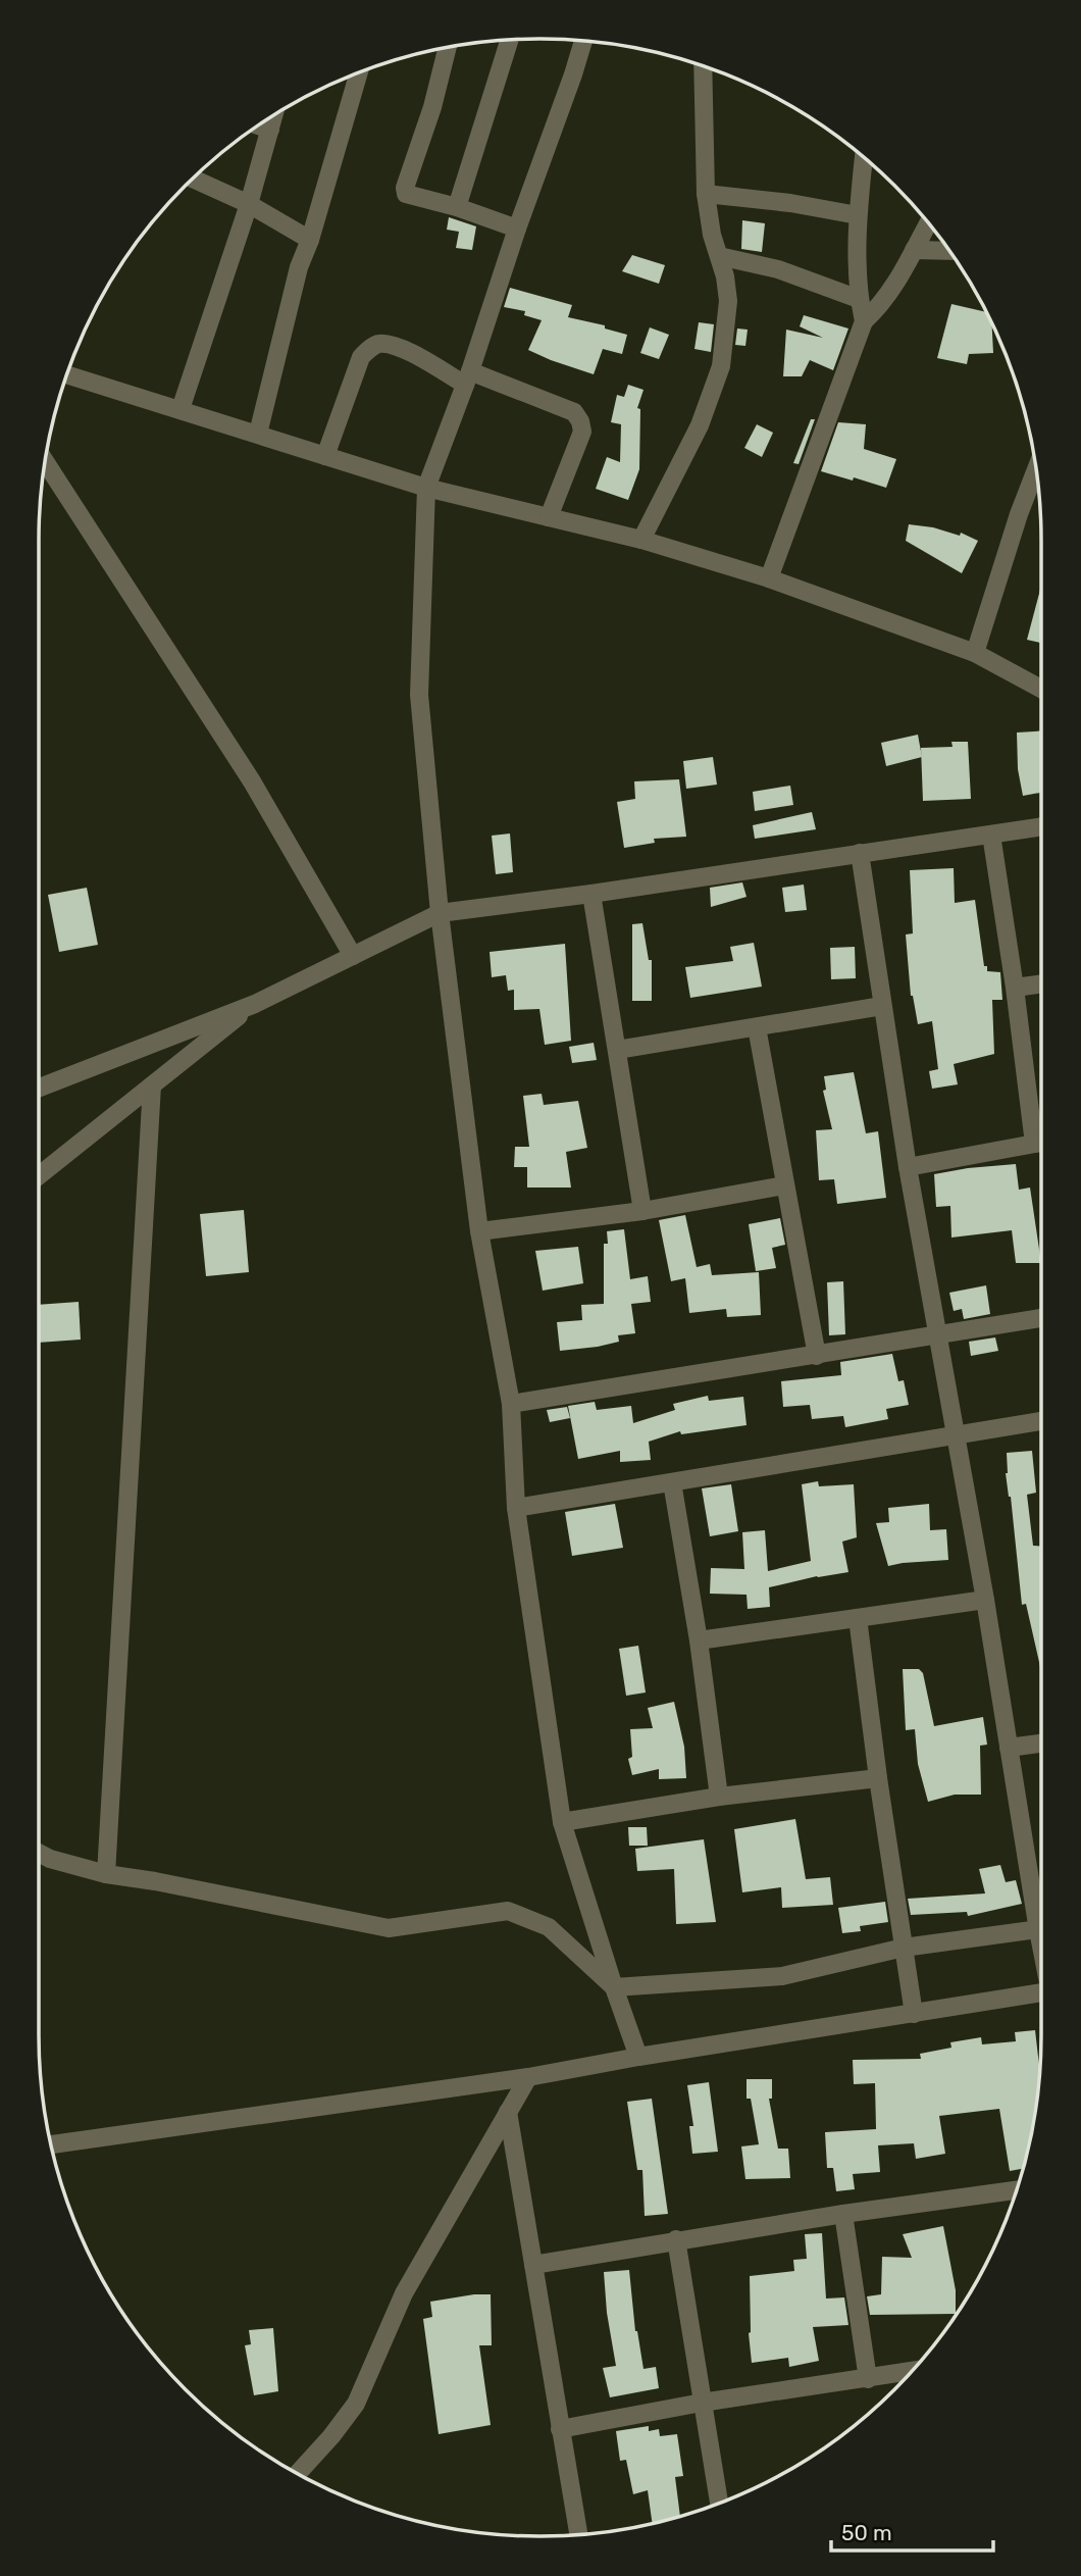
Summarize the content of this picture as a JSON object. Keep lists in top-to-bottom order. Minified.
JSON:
{"scale_bar":"50 m"}
